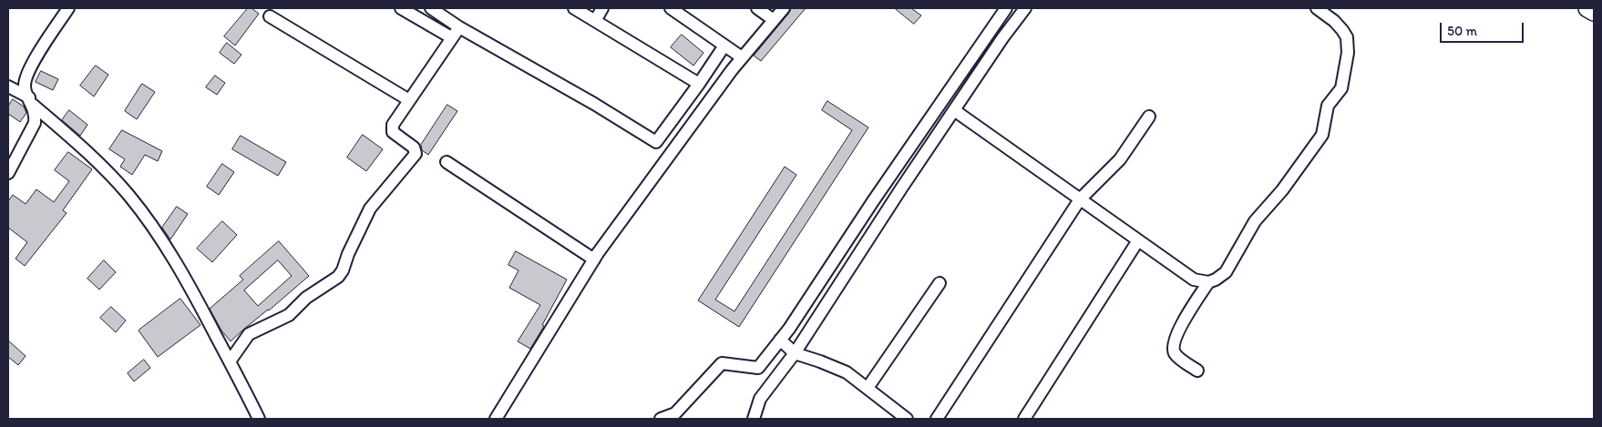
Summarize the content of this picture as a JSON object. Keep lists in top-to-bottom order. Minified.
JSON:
{"scale_bar":"50 m"}
